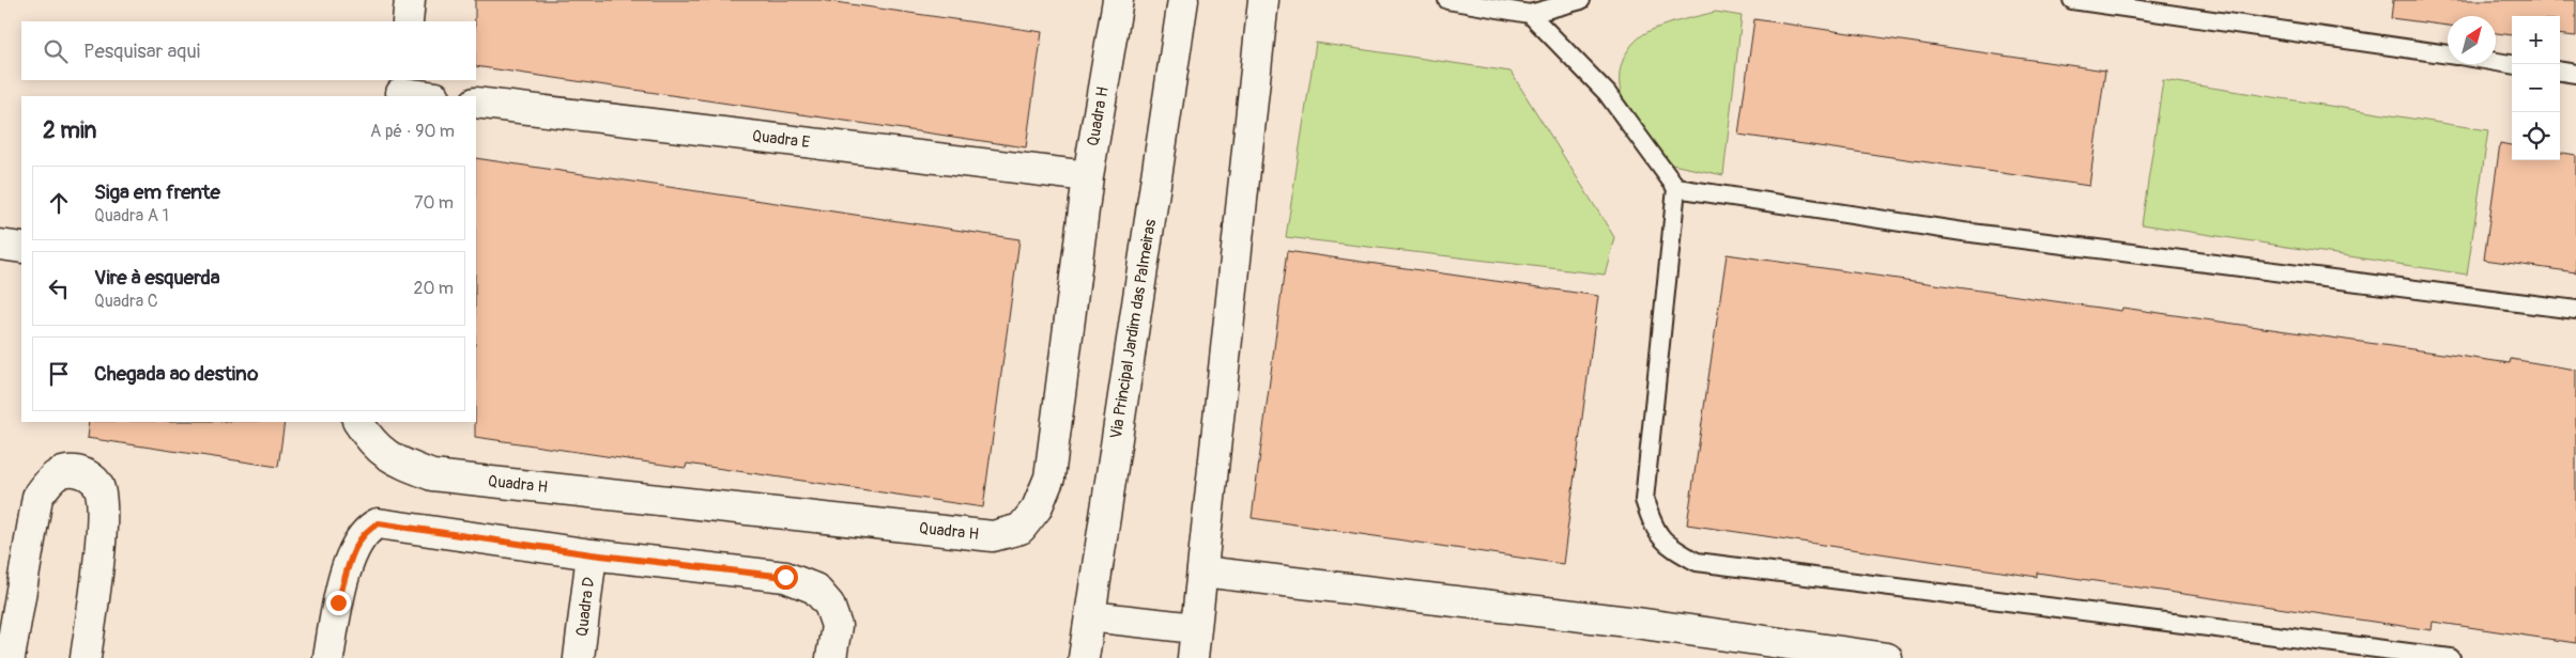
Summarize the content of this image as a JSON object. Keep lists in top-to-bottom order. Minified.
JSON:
{"streets":{"street":["Quadra H","Quadra E","Via Principal Jardim das Palmeiras","Quadra D"]},"crossings":[["Quadra H","Quadra E"]],"north":"top right","page":{"map_buttons":["+","−"],"search":"Pesquisar aqui","heading":["2 min","A pé · 90 m"],"list":[["Siga em frente","Quadra A 1","70 m"],["Vire à esquerda","Quadra C","20 m"],"Chegada ao destino"]}}
